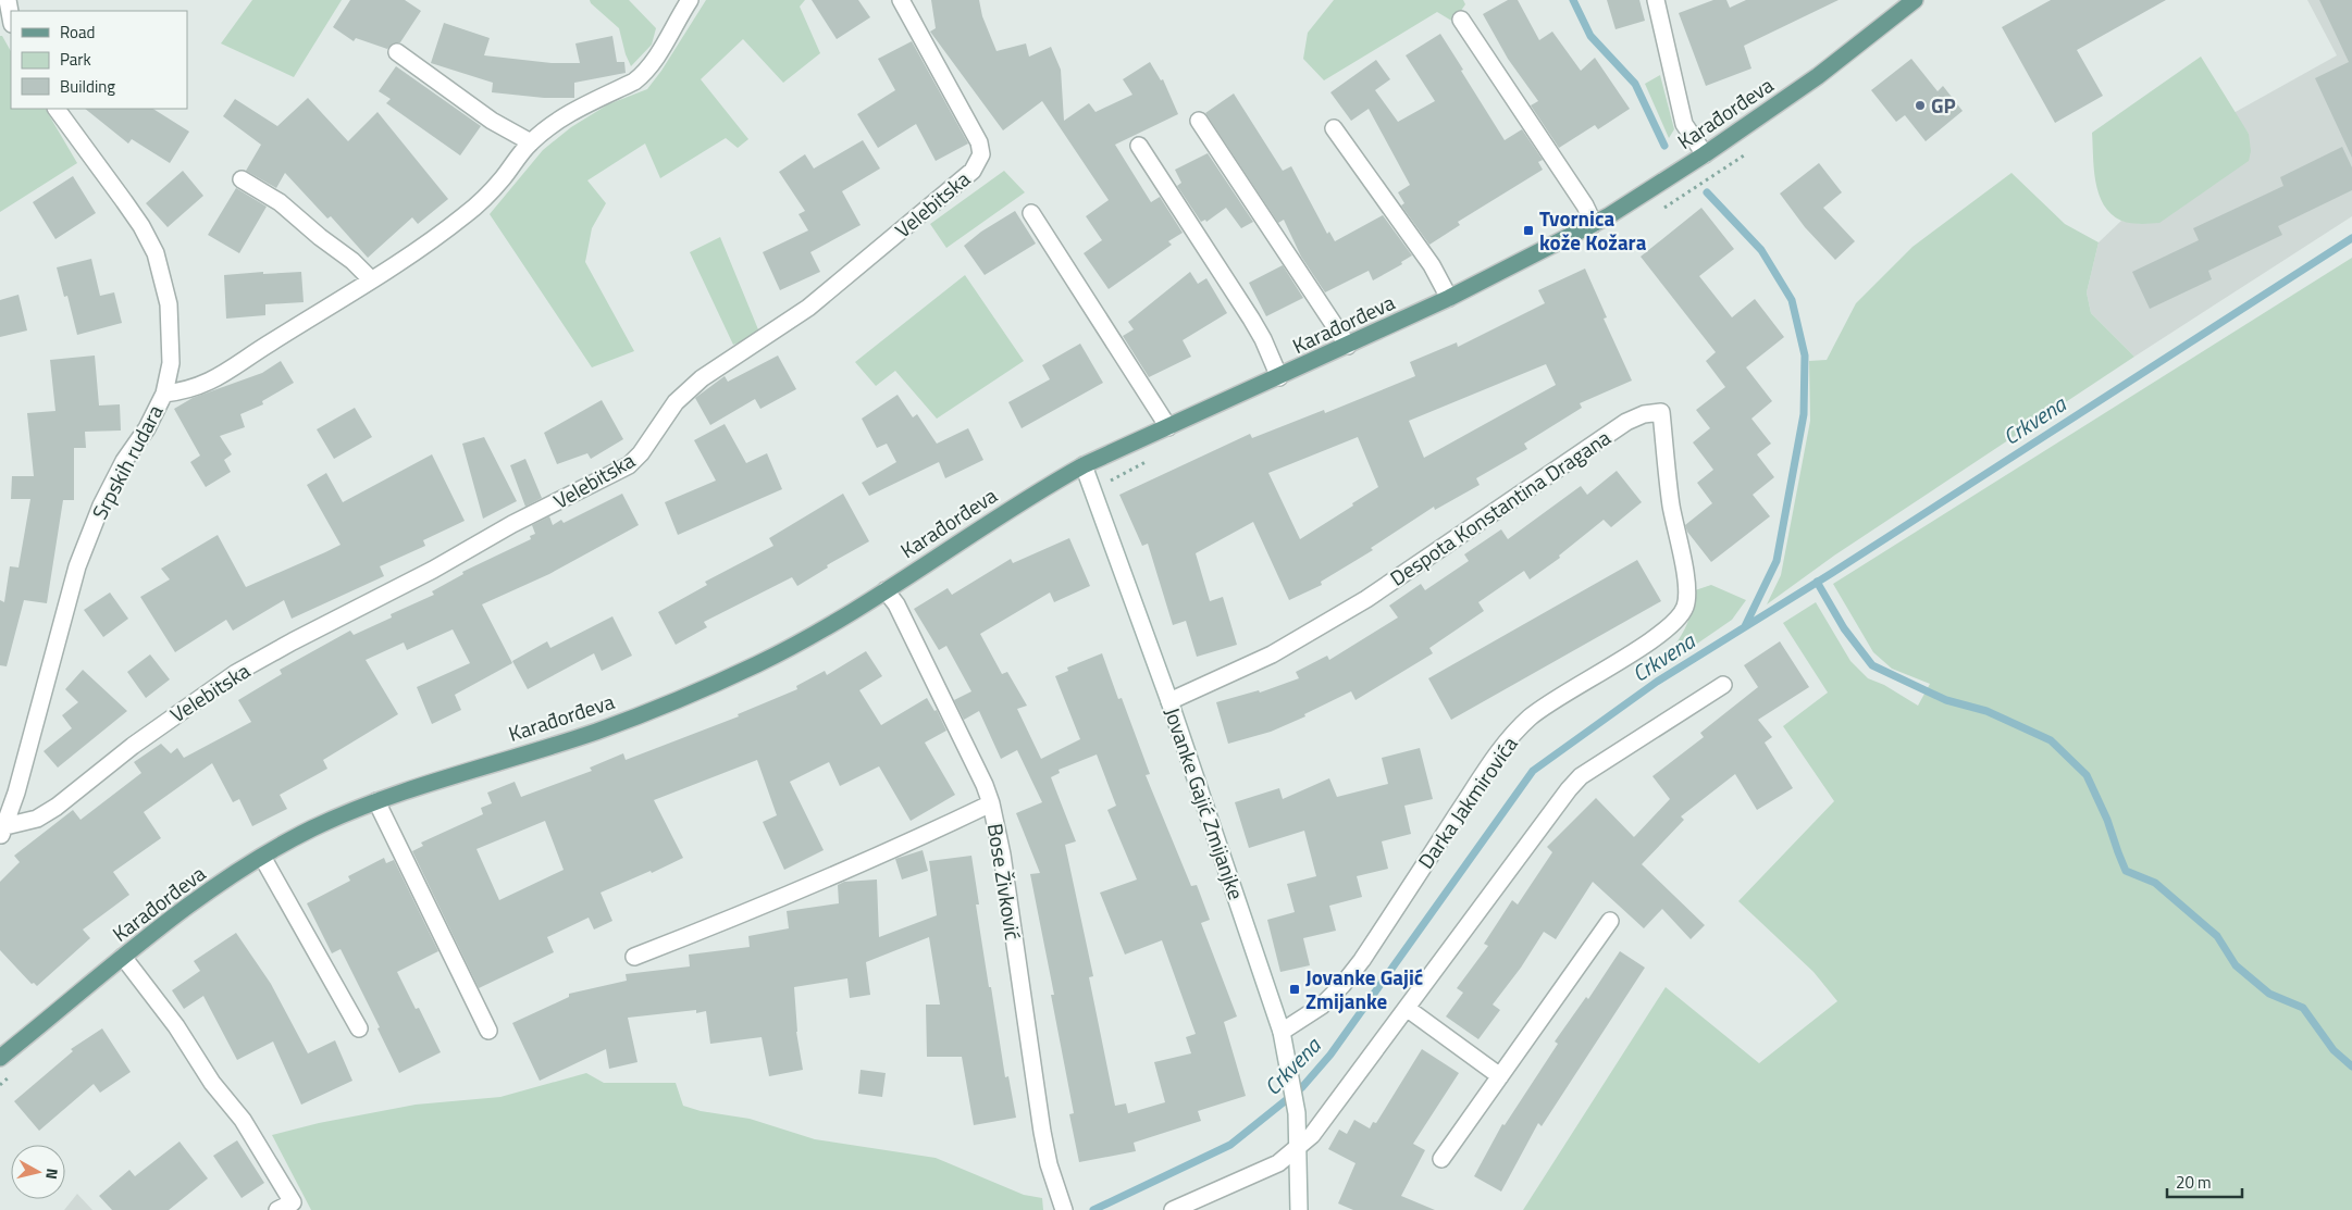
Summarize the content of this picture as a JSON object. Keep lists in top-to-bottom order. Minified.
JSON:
{"streets":{"main road":["Karađorđeva"],"street":["Velebitska","Srpskih rudara","Despota Konstantina Dragana","Darka Jakmirovića","Jovanke Gajić Zmijanjke","Bose Živković"]},"crossings":[["Karađorđeva","Jovanke Gajić Zmijanjke"],["Karađorđeva","Bose Živković"],["Velebitska","Srpskih rudara"],["Despota Konstantina Dragana","Darka Jakmirovića"],["Despota Konstantina Dragana","Jovanke Gajić Zmijanjke"],["Darka Jakmirovića","Jovanke Gajić Zmijanjke"]],"water":["Crkvena"],"places":{"other":["GP"],"transit":["Tvornica kože Kožara","Jovanke Gajić Zmijanke"]},"legend":["Road","Park","Building"],"scale_bar":"20 m","north":"right"}
